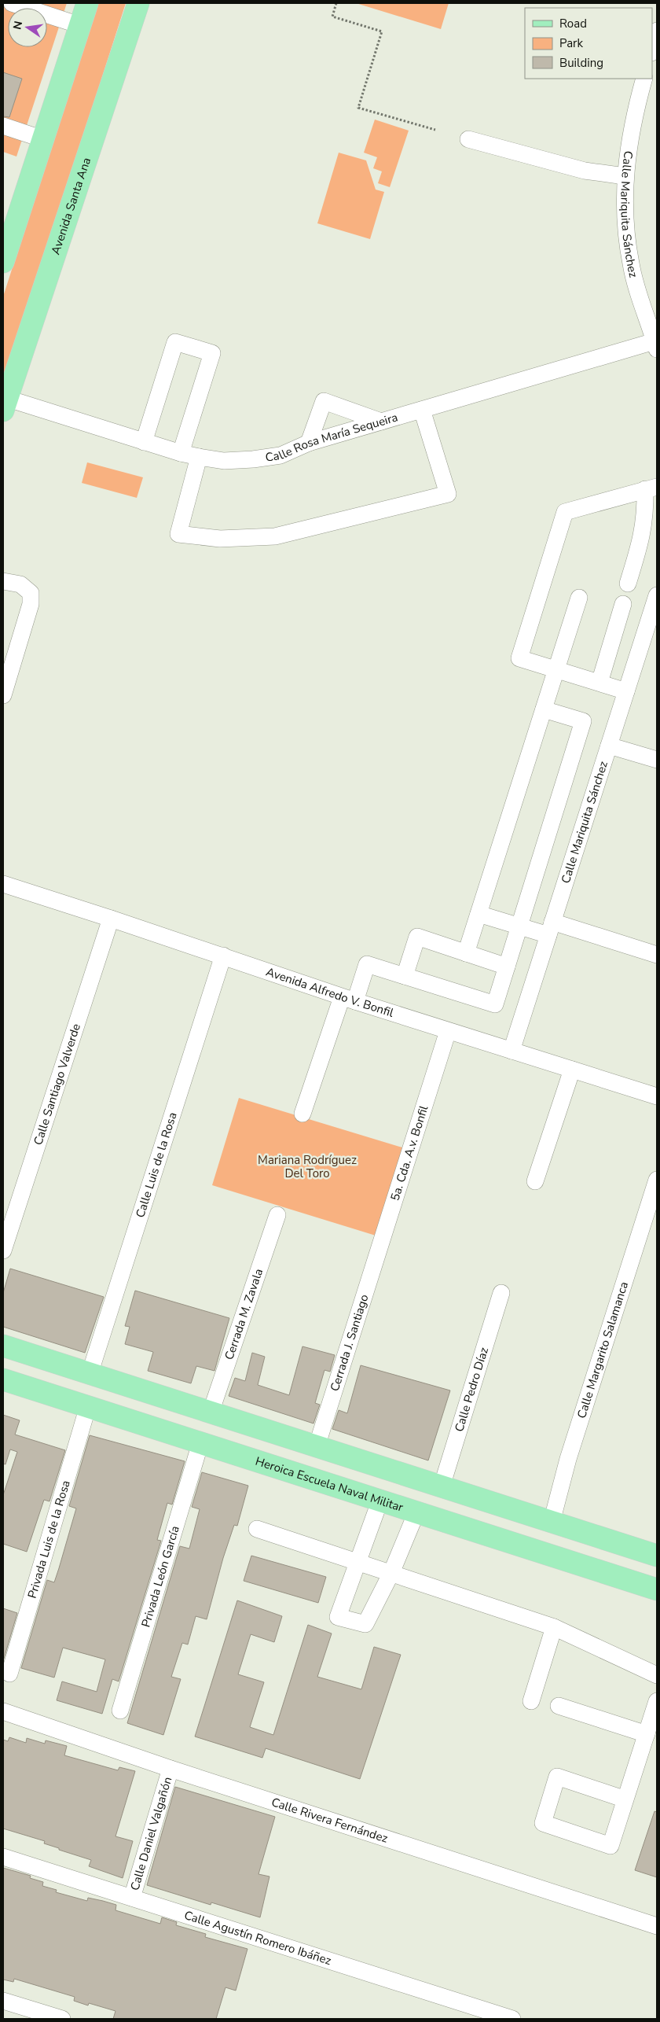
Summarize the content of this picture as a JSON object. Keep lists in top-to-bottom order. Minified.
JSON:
{"streets":{"main road":["Avenida Santa Ana","Heroica Escuela Naval Militar"],"street":["Calle Mariquita Sánchez","Calle Rosa María Sequeira","Avenida Alfredo V. Bonfil","Calle Santiago Valverde","5a. Cda. A.v. Bonfil","Calle Luis de la Rosa","Cerrada M. Zavala","Cerrada J. Santiago","Calle Margarito Salamanca","Calle Pedro Díaz","Privada Luis de la Rosa","Privada León García","Calle Rivera Fernández","Calle Daniel Valgañón","Calle Agustín Romero Ibáñez"]},"crossings":[["Avenida Santa Ana","Calle Rosa María Sequeira"],["Calle Mariquita Sánchez","Calle Rosa María Sequeira"],["Calle Mariquita Sánchez","Avenida Alfredo V. Bonfil"],["Avenida Alfredo V. Bonfil","Calle Santiago Valverde"],["Avenida Alfredo V. Bonfil","5a. Cda. A.v. Bonfil"],["Avenida Alfredo V. Bonfil","Calle Luis de la Rosa"],["5a. Cda. A.v. Bonfil","Cerrada J. Santiago"],["Heroica Escuela Naval Militar","Privada Luis de la Rosa"],["Heroica Escuela Naval Militar","Privada León García"],["Calle Rivera Fernández","Calle Daniel Valgañón"],["Calle Daniel Valgañón","Calle Agustín Romero Ibáñez"]],"parks":["Mariana Rodríguez Del Toro"],"legend":["Road","Park","Building"],"north":"left"}
